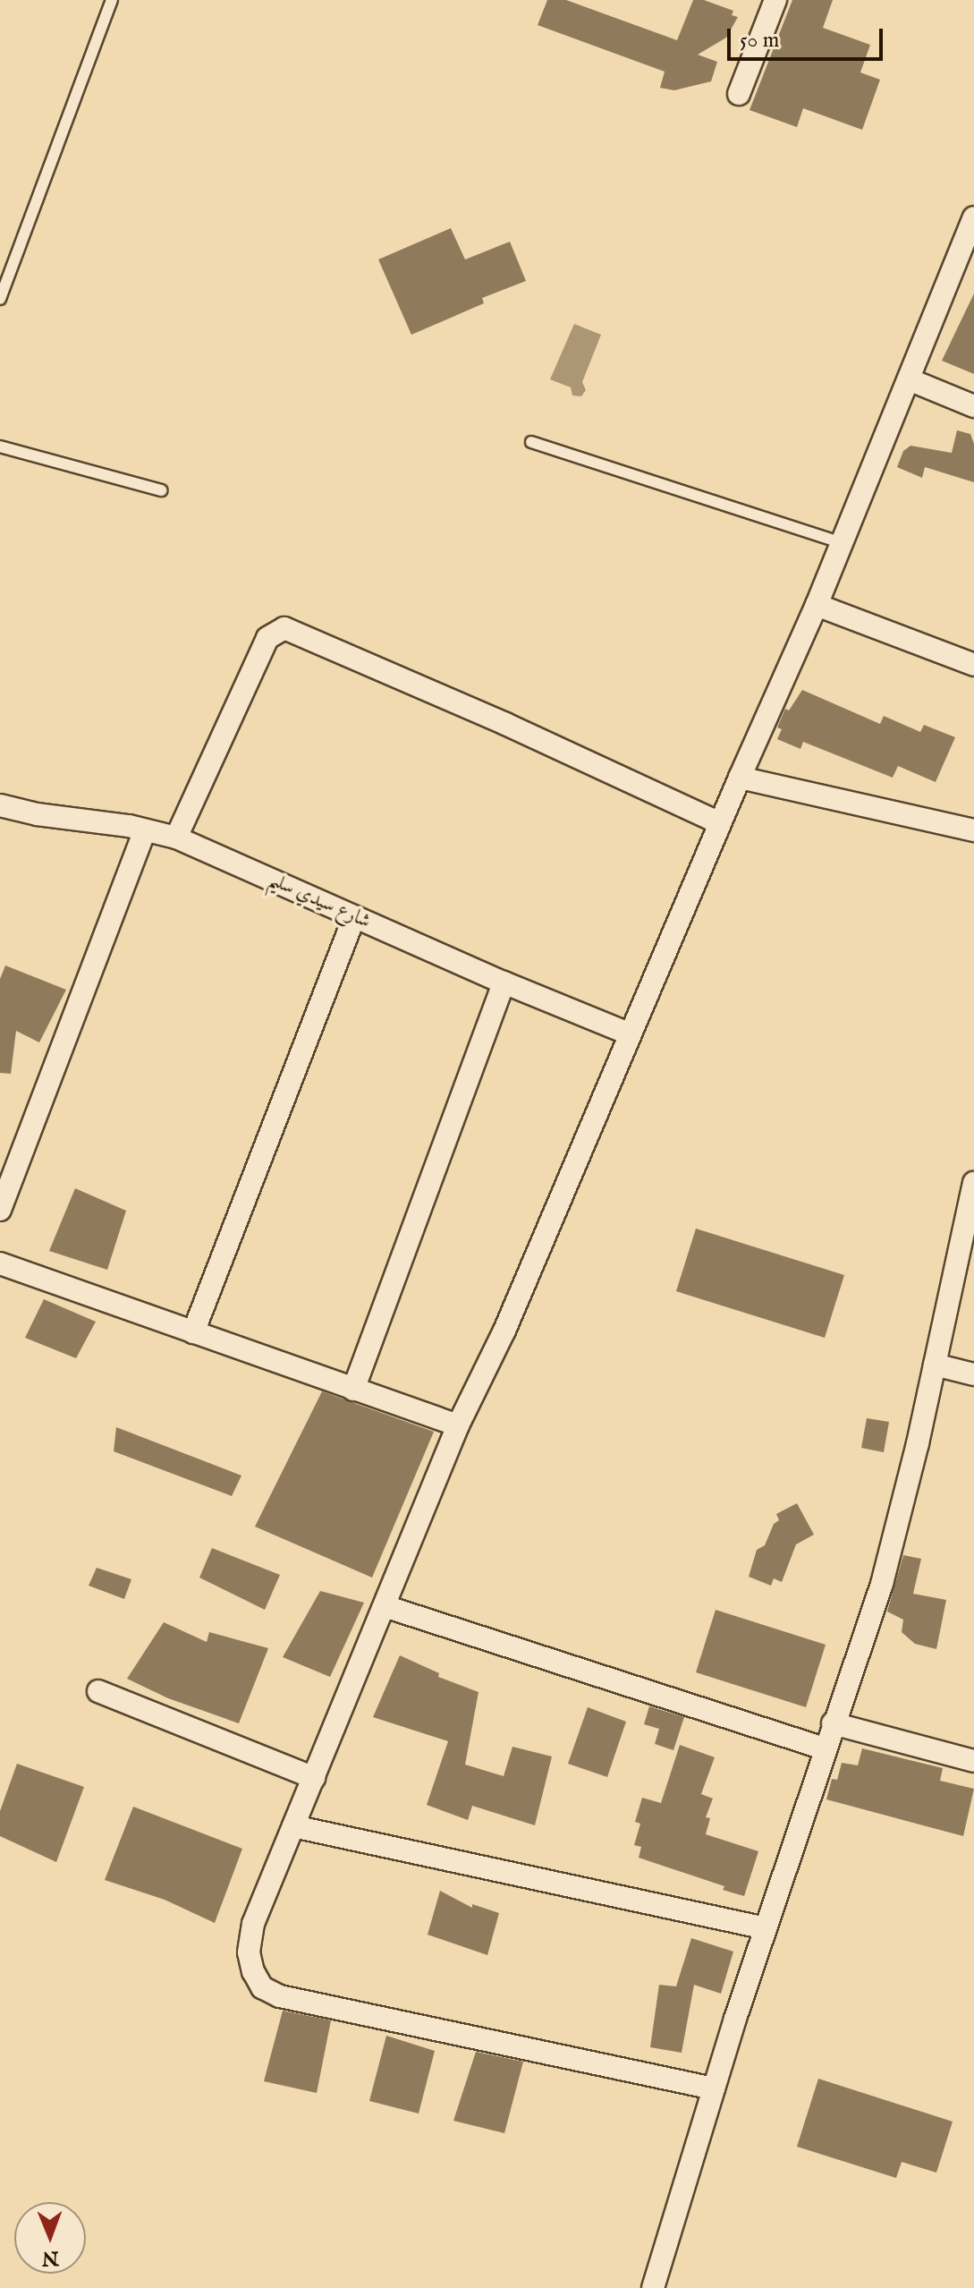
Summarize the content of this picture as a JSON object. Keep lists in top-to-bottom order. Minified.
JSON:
{"streets":{"street":["شارع سيدي سليم"]},"scale_bar":"50 m","north":"bottom"}
